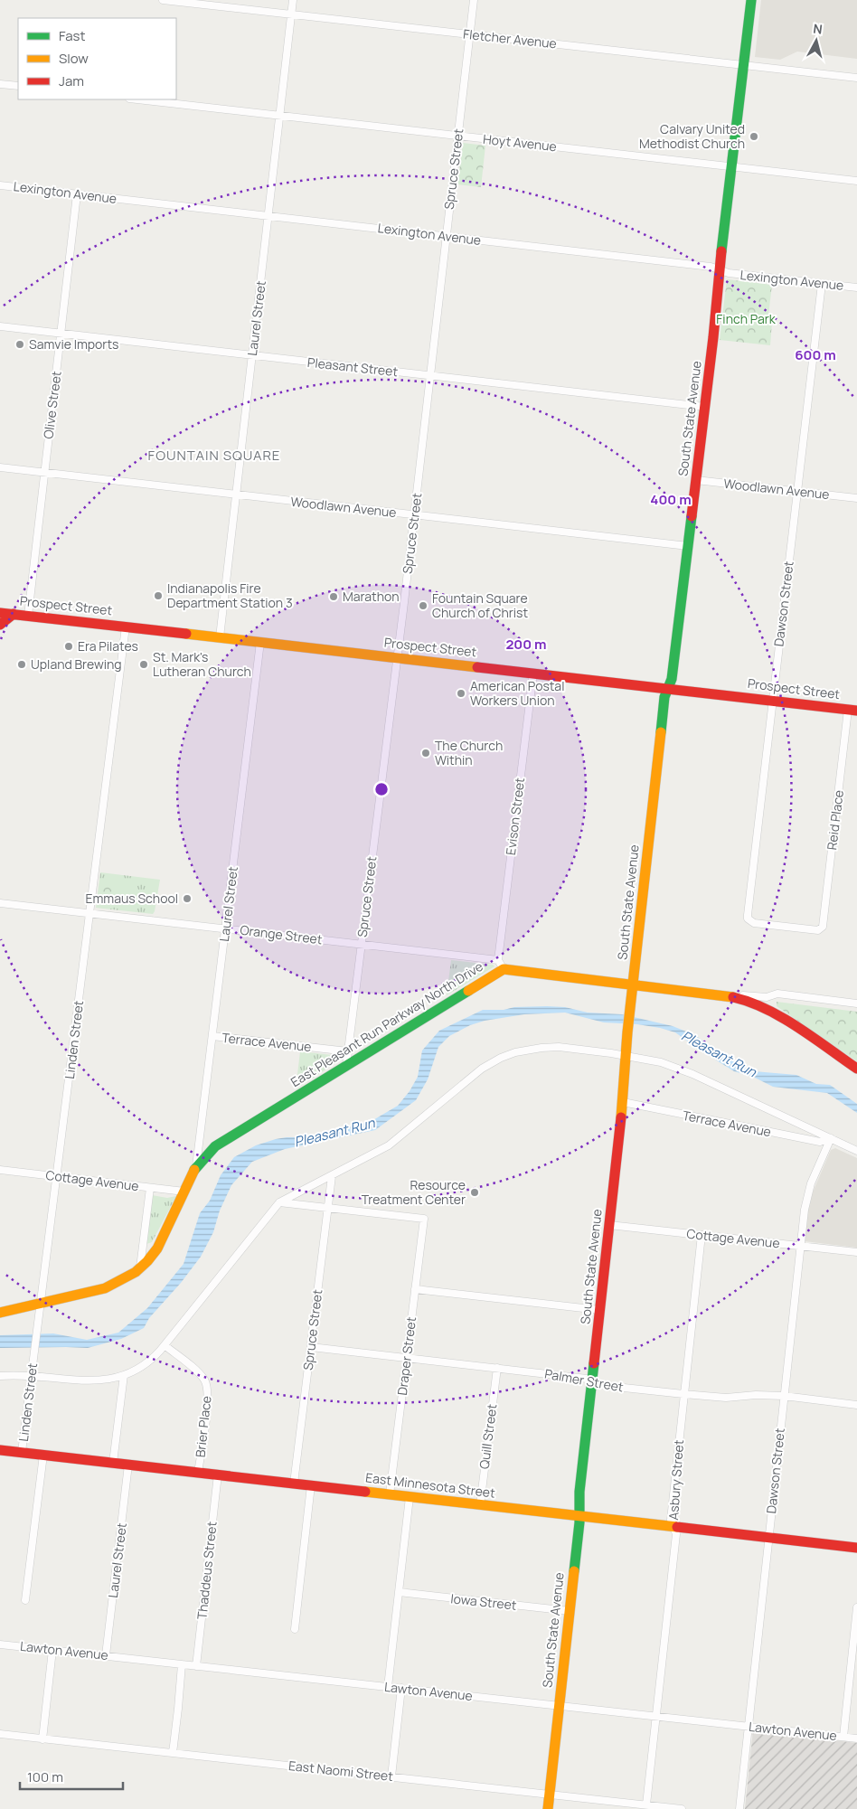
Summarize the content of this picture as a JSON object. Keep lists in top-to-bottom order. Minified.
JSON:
{"streets":{"street":["Fletcher Avenue","Hoyt Avenue","Spruce Street","Lexington Avenue","Laurel Street","Pleasant Street","Olive Street","South State Avenue","Woodlawn Avenue","Dawson Street","Prospect Street","Evison Street","Reid Place","Orange Street","East Pleasant Run Parkway North Drive","Linden Street","Terrace Avenue","Cottage Avenue","Draper Street","Palmer Street","Brier Place","Quill Street","Asbury Street","East Minnesota Street","Thaddeus Street","Iowa Street","Lawton Avenue","East Naomi Street"]},"crossings":[["Fletcher Avenue","Spruce Street"],["Fletcher Avenue","Laurel Street"],["Fletcher Avenue","South State Avenue"],["Hoyt Avenue","Spruce Street"],["Hoyt Avenue","Laurel Street"],["Hoyt Avenue","South State Avenue"],["Spruce Street","Lexington Avenue"],["Spruce Street","Pleasant Street"],["Spruce Street","Woodlawn Avenue"],["Spruce Street","Prospect Street"],["Spruce Street","Orange Street"],["Spruce Street","East Pleasant Run Parkway North Drive"],["Spruce Street","Terrace Avenue"],["Spruce Street","Draper Street"],["Spruce Street","Palmer Street"],["Spruce Street","East Minnesota Street"],["Lexington Avenue","Laurel Street"],["Lexington Avenue","Olive Street"],["Lexington Avenue","South State Avenue"],["Lexington Avenue","Dawson Street"],["Laurel Street","Pleasant Street"],["Laurel Street","Woodlawn Avenue"],["Laurel Street","Prospect Street"],["Laurel Street","Orange Street"],["Laurel Street","East Pleasant Run Parkway North Drive"],["Laurel Street","Terrace Avenue"],["Laurel Street","East Minnesota Street"],["Laurel Street","Lawton Avenue"],["Pleasant Street","Olive Street"],["Pleasant Street","South State Avenue"],["Olive Street","Woodlawn Avenue"],["Olive Street","Prospect Street"],["South State Avenue","Woodlawn Avenue"],["South State Avenue","Prospect Street"],["South State Avenue","East Pleasant Run Parkway North Drive"],["South State Avenue","Terrace Avenue"],["South State Avenue","Cottage Avenue"],["South State Avenue","Palmer Street"],["South State Avenue","East Minnesota Street"],["South State Avenue","Iowa Street"],["South State Avenue","Lawton Avenue"],["South State Avenue","East Naomi Street"],["Woodlawn Avenue","Dawson Street"],["Dawson Street","Prospect Street"],["Dawson Street","Reid Place"],["Dawson Street","Terrace Avenue"],["Dawson Street","Cottage Avenue"],["Dawson Street","Palmer Street"],["Dawson Street","East Minnesota Street"],["Dawson Street","Lawton Avenue"],["Prospect Street","Evison Street"],["Prospect Street","Reid Place"],["Prospect Street","Linden Street"],["Evison Street","Orange Street"],["Evison Street","East Pleasant Run Parkway North Drive"],["Orange Street","East Pleasant Run Parkway North Drive"],["Orange Street","Linden Street"],["East Pleasant Run Parkway North Drive","Linden Street"],["East Pleasant Run Parkway North Drive","Cottage Avenue"],["Linden Street","Cottage Avenue"],["Linden Street","East Minnesota Street"],["Cottage Avenue","Asbury Street"],["Draper Street","Palmer Street"],["Draper Street","East Minnesota Street"],["Palmer Street","Quill Street"],["Palmer Street","Asbury Street"],["Brier Place","East Minnesota Street"],["Quill Street","East Minnesota Street"],["Asbury Street","East Minnesota Street"],["Asbury Street","Lawton Avenue"],["Asbury Street","East Naomi Street"],["East Minnesota Street","Thaddeus Street"],["Thaddeus Street","Lawton Avenue"]],"districts":["FOUNTAIN SQUARE"],"water":["Pleasant Run"],"parks":["Finch Park"],"places":["Calvary United Methodist Church","Samvie Imports","Indianapolis Fire Department Station 3","Marathon","Fountain Square Church of Christ","Era Pilates","Upland Brewing","St. Mark's Lutheran Church","American Postal Workers Union","The Church Within","Emmaus School","Resource Treatment Center"],"legend":["Fast","Slow","Jam"],"scale_bar":"100 m","north":"top","rings":["600 m","400 m","200 m"]}
